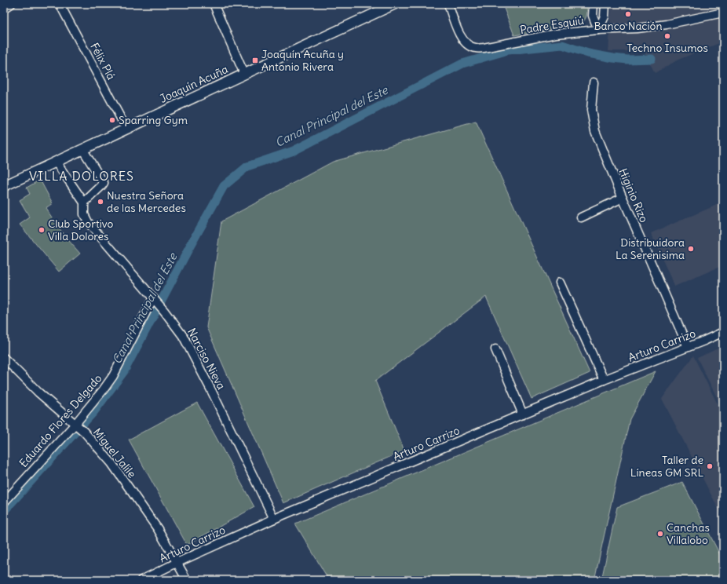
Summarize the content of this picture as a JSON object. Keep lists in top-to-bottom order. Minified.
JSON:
{"streets":{"street":["Padre Esquiú","Félix Plá","Joaquín Acuña","Higinio Rizo","Arturo Carrizo","Narciso Nieva","Eduardo Flores Delgado","Miguel Jalile"]},"crossings":[["Félix Plá","Joaquín Acuña"],["Joaquín Acuña","Narciso Nieva"],["Higinio Rizo","Arturo Carrizo"],["Arturo Carrizo","Narciso Nieva"],["Arturo Carrizo","Miguel Jalile"],["Narciso Nieva","Eduardo Flores Delgado"],["Eduardo Flores Delgado","Miguel Jalile"]],"districts":["VILLA DOLORES"],"water":["Canal Principal del Este"],"places":{"other":["Banco Nación","Techno Insumos","Sparring Gym","Nuestra Señora de las Mercedes","Club Sportivo Villa Dolores","Distribuidora La Serenisima","Taller de Líneas GM SRL","Canchas Villalobo"],"transit":["Joaquín Acuña y Antonio Rivera"]}}
